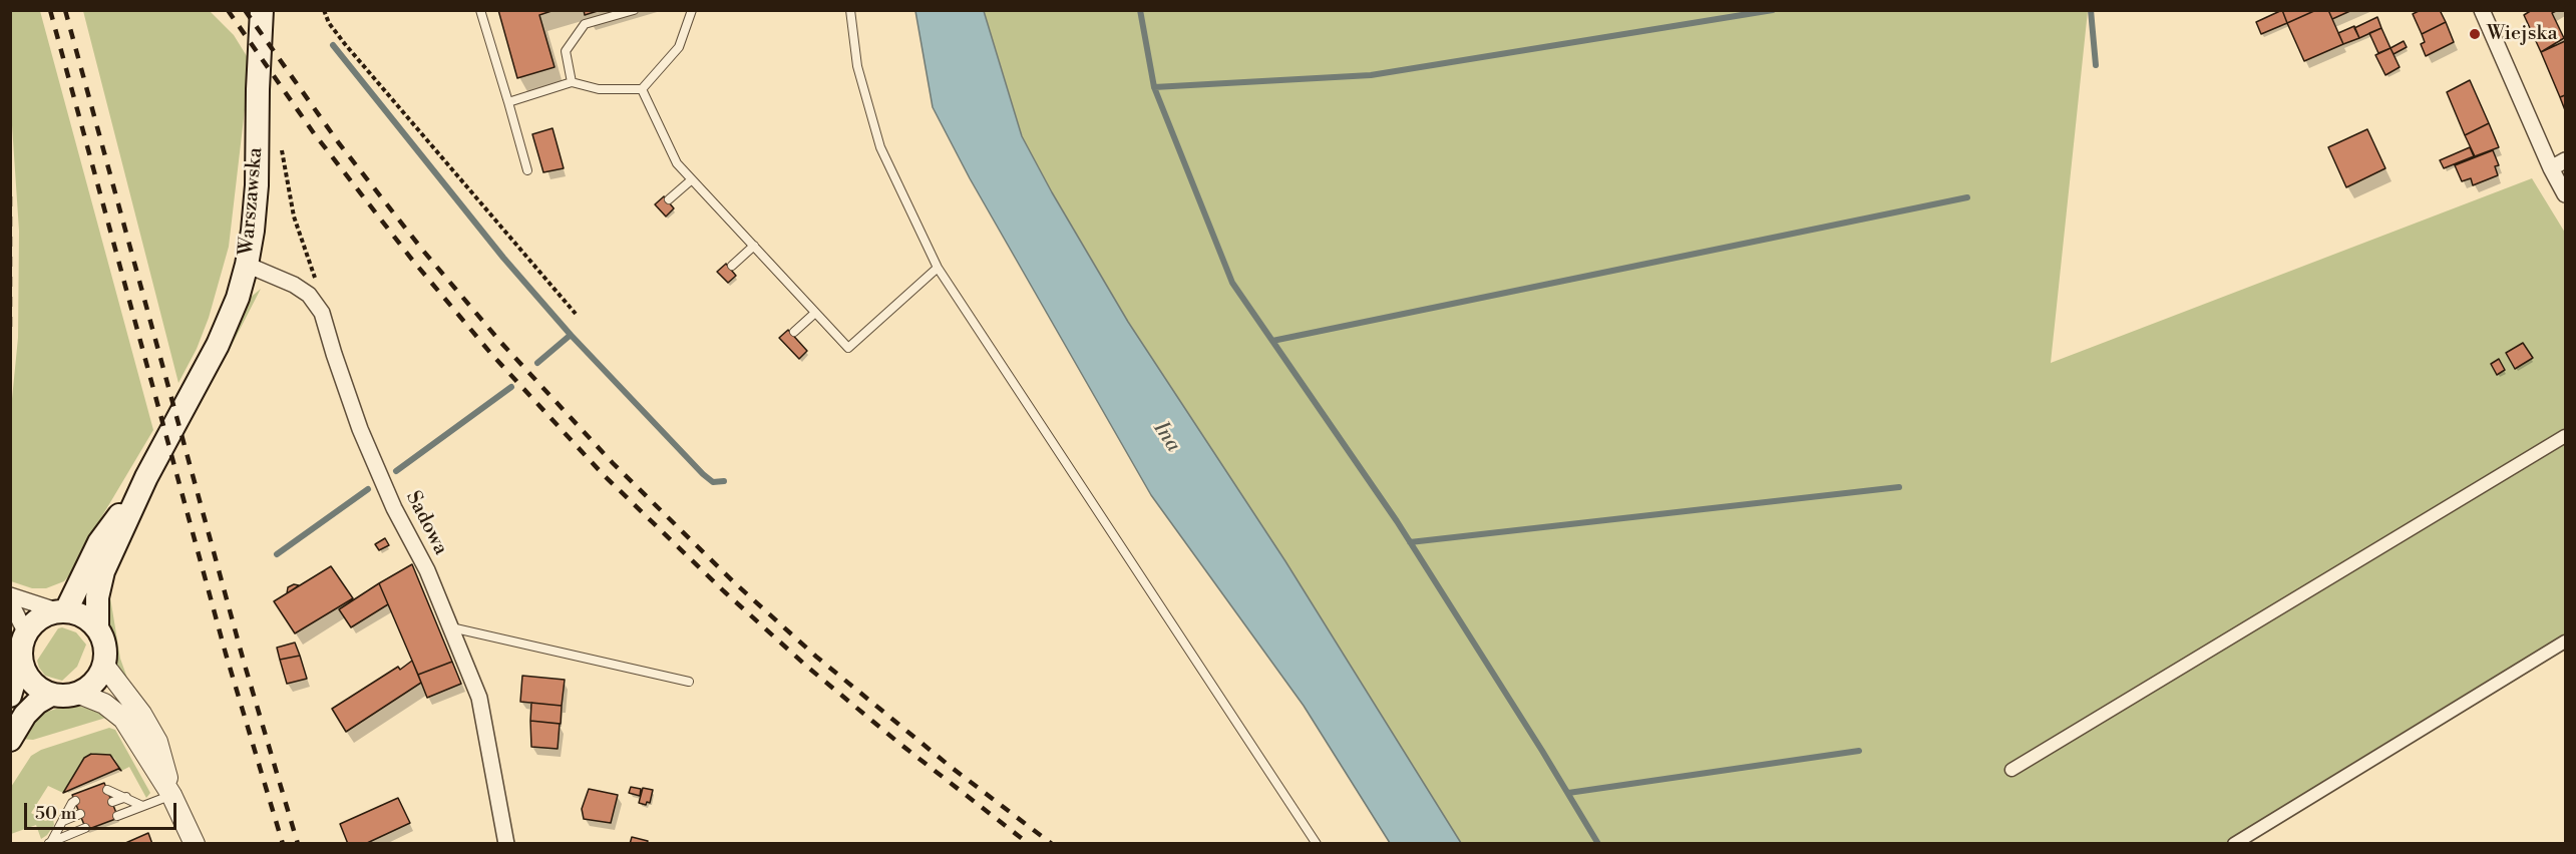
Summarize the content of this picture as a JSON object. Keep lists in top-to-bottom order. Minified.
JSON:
{"streets":{"main road":["Warszawska"],"street":["Sadowa"]},"crossings":[["Warszawska","Sadowa"]],"water":["Ina"],"places":["Wiejska"],"scale_bar":"50 m"}
